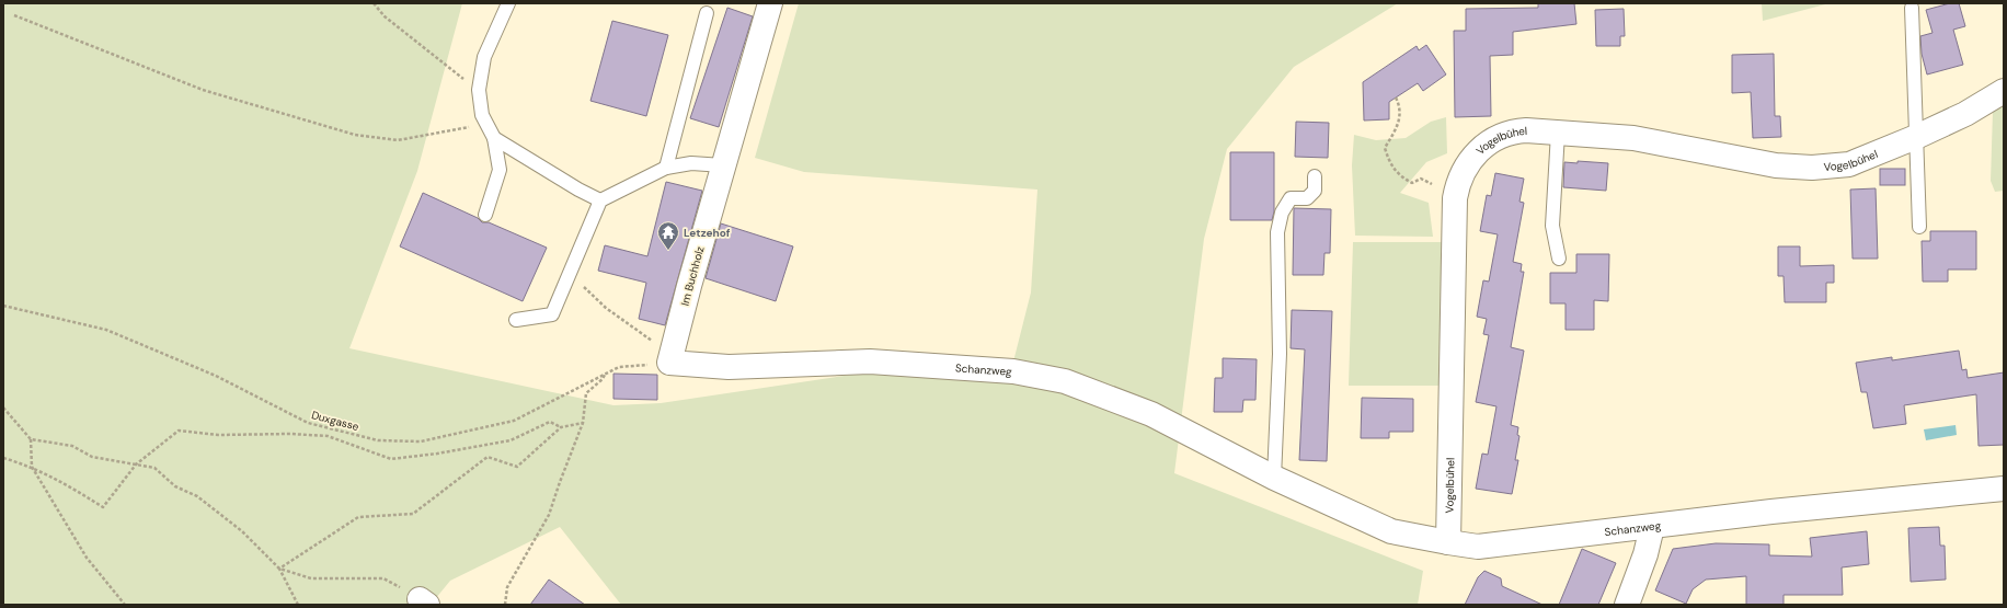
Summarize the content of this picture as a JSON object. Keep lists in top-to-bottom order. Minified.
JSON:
{"streets":{"street":["Vogelbühel","Im Buchholz","Schanzweg"],"path":["Duxgasse"]},"crossings":[["Vogelbühel","Schanzweg"],["Im Buchholz","Schanzweg"],["Im Buchholz","Duxgasse"],["Schanzweg","Duxgasse"]],"places":{"temple":["Letzehof"]}}
